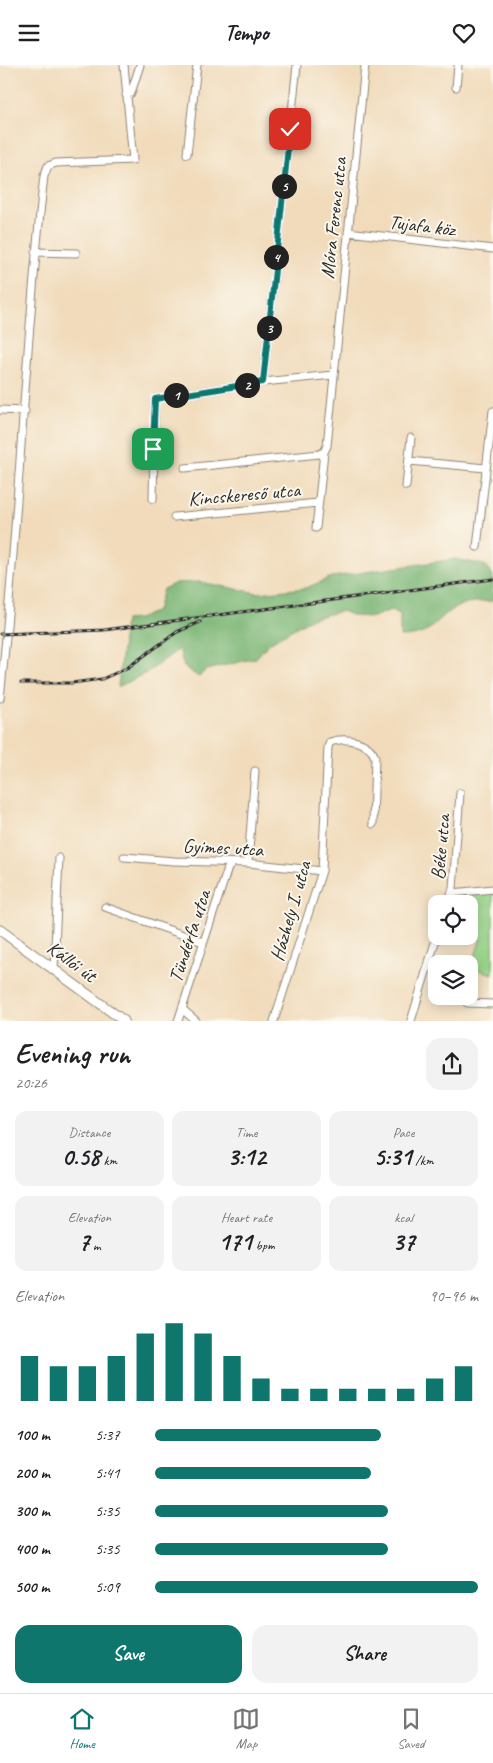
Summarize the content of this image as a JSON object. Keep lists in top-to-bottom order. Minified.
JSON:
{"streets":{"main road":["Kállói út"],"street":["Móra Ferenc utca","Tujafa köz","Kincskereső utca","Gyimes utca","Béke utca","Házhely I. utca","Tündérfa utca"]},"crossings":[["Móra Ferenc utca","Tujafa köz"],["Móra Ferenc utca","Kincskereső utca"],["Gyimes utca","Házhely I. utca"],["Gyimes utca","Tündérfa utca"]],"page":{"header":"Tempo","pins":["5","4","3","2","1"],"heading":["Evening run","20:26"],"stats":[["Distance","0.58 km"],["Time","3:12"],["Pace","5:31 /km"],["Elevation","7 m"],["Heart rate","171 bpm"],["kcal","37"]],"chart":["Elevation","90–96 m"],"list":[{"name":"100 m","note":"5:37"},{"name":"200 m","note":"5:41"},{"name":"300 m","note":"5:35"},{"name":"400 m","note":"5:35"},{"name":"500 m","note":"5:09"}],"buttons":["Save","Share"],"tabs":["Home","Map","Saved"]}}
